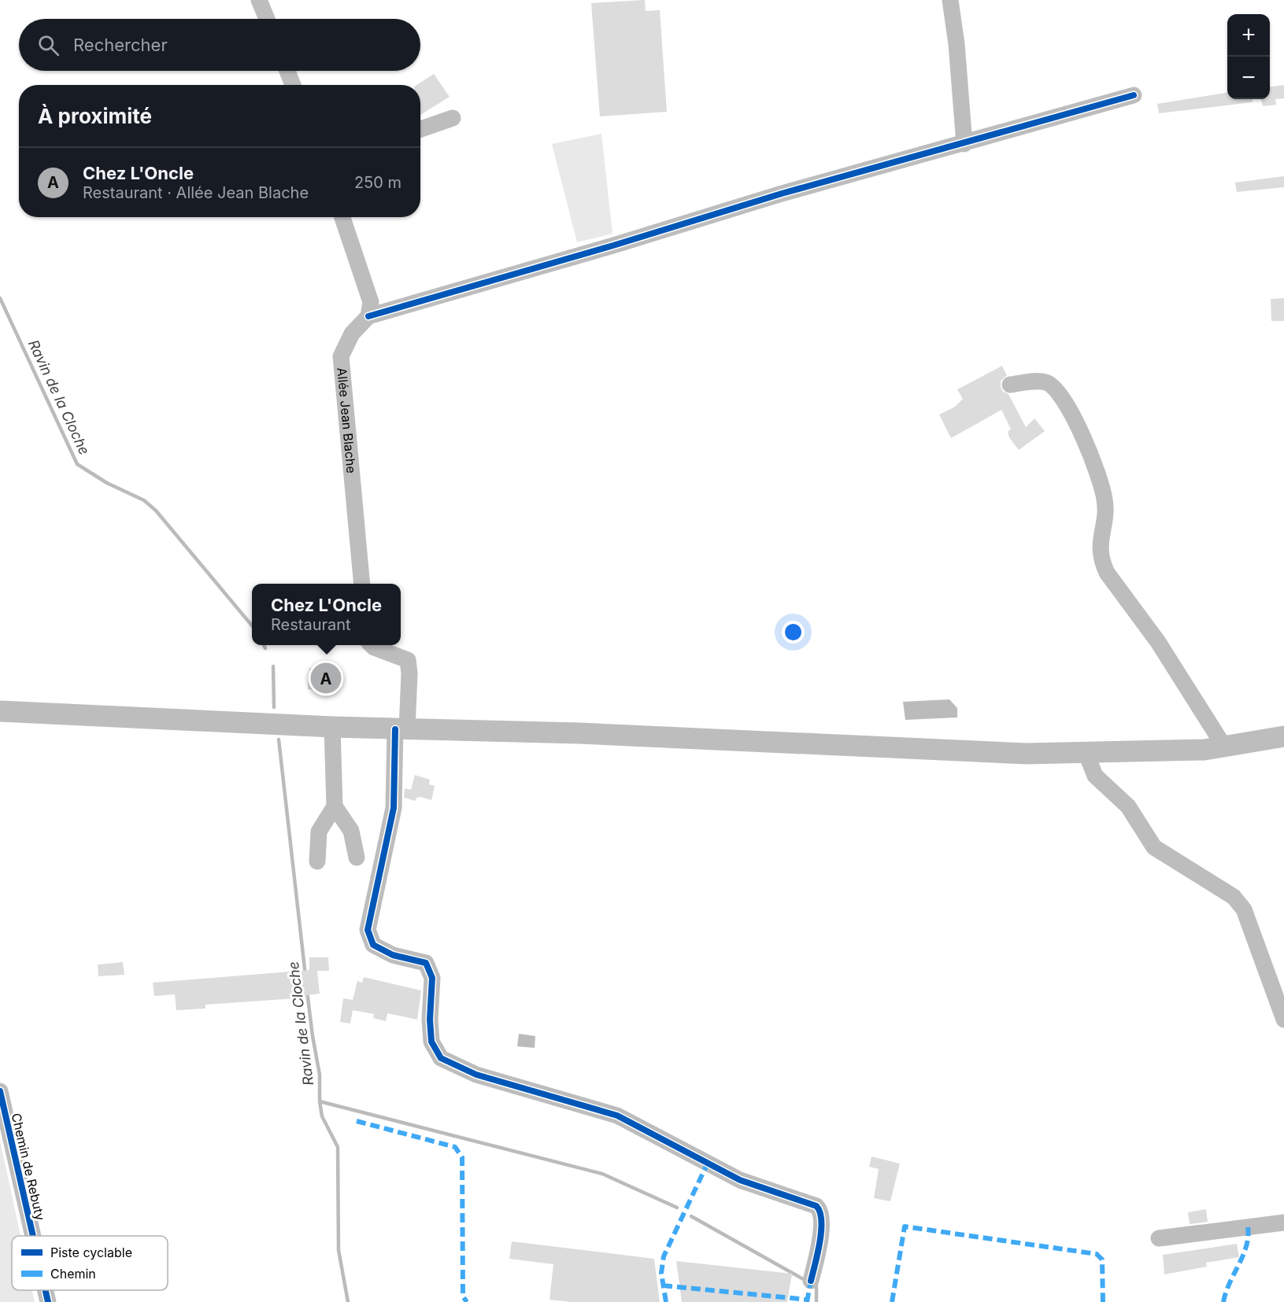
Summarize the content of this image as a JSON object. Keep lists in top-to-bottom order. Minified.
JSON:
{"streets":{"street":["Allée Jean Blache","Chemin de Rebuty"]},"water":["Ravin de la Cloche"],"legend":["Piste cyclable","Chemin"],"page":{"map_buttons":["+","−"],"search":"Rechercher","heading":"À proximité","list":[{"mark":"A","name":"Chez L'Oncle","note":"Restaurant · Allée Jean Blache","value":"250 m"}],"popup":["Chez L'Oncle","Restaurant"],"pins":"A"}}
